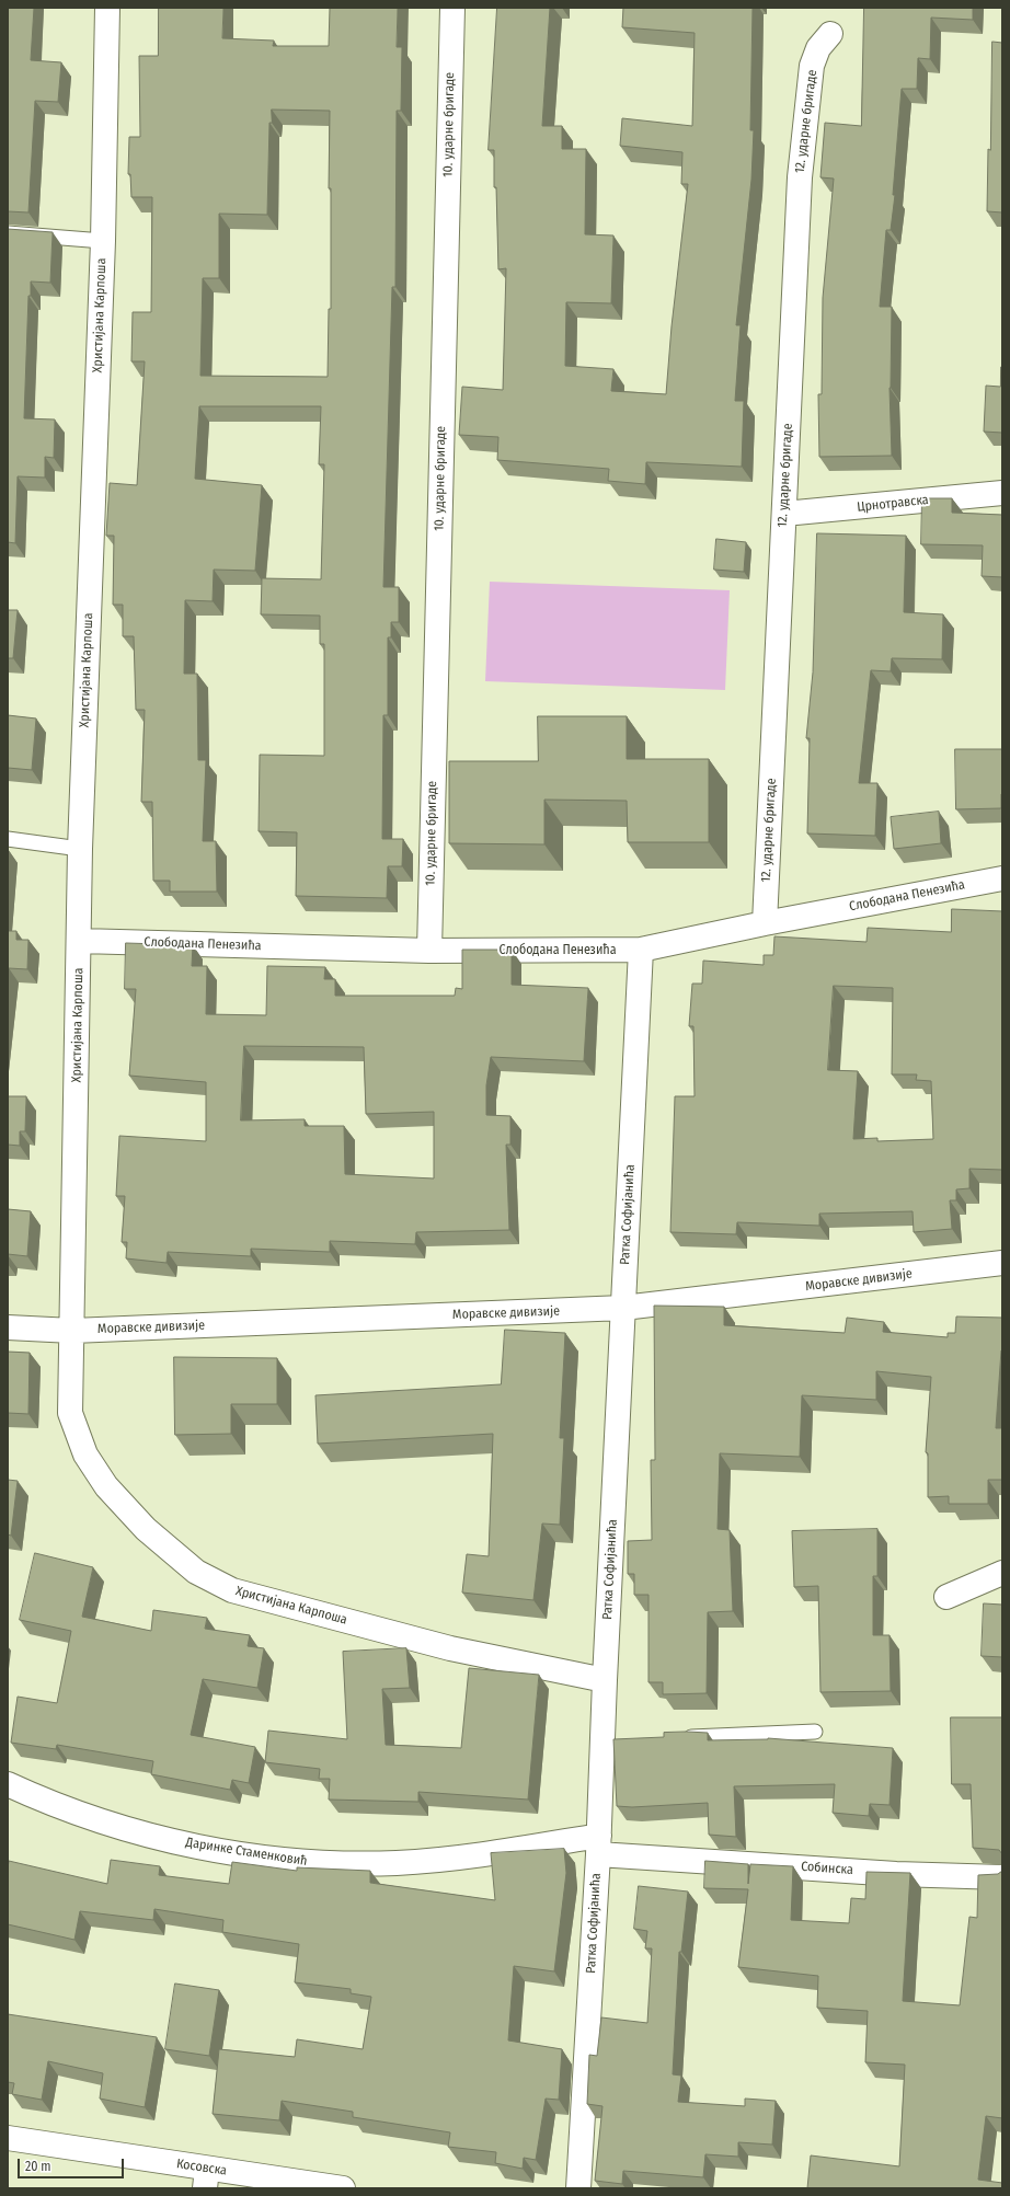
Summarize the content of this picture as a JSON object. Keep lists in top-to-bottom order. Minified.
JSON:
{"streets":{"street":["12. ударне бригаде","10. ударне бригаде","Христијана Карпоша","Црнотравска","Слободана Пенезића","Ратка Софијанића","Моравске дивизије","Даринке Стаменковић","Собинска","Косовска"]},"crossings":[["12. ударне бригаде","Црнотравска"],["12. ударне бригаде","Слободана Пенезића"],["10. ударне бригаде","Слободана Пенезића"],["Христијана Карпоша","Слободана Пенезића"],["Христијана Карпоша","Ратка Софијанића"],["Христијана Карпоша","Моравске дивизије"],["Слободана Пенезића","Ратка Софијанића"],["Ратка Софијанића","Моравске дивизије"],["Ратка Софијанића","Даринке Стаменковић"],["Ратка Софијанића","Собинска"],["Даринке Стаменковић","Собинска"]],"scale_bar":"20 m"}
